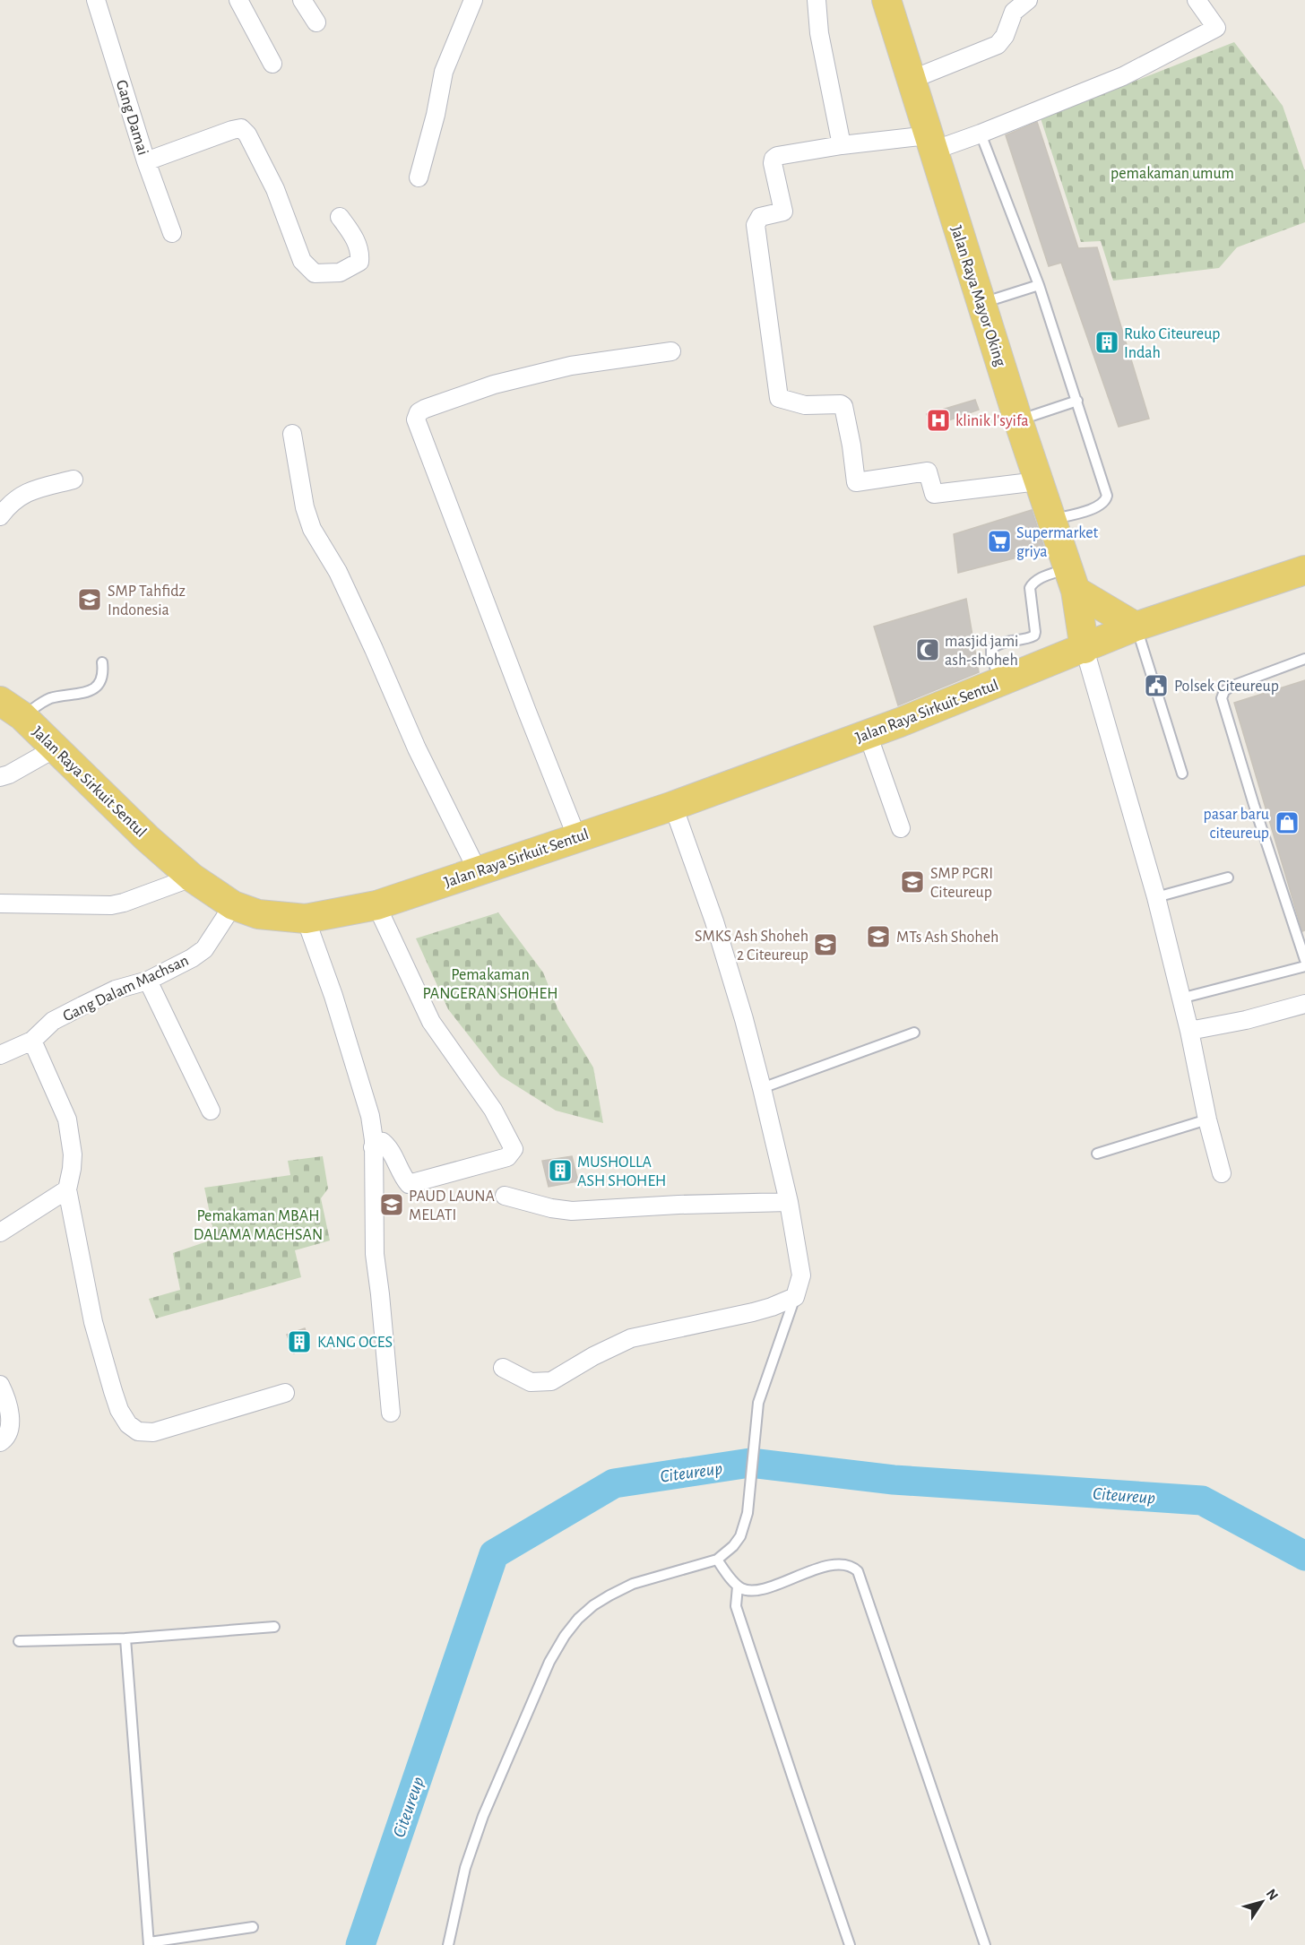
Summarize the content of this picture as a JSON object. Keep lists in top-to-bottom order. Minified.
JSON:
{"streets":{"main road":["Jalan Raya Mayor Oking","Jalan Raya Sirkuit Sentul"],"street":["Gang Damai","Gang Dalam Machsan"]},"crossings":[["Jalan Raya Mayor Oking","Jalan Raya Sirkuit Sentul"],["Jalan Raya Sirkuit Sentul","Gang Dalam Machsan"]],"water":["Citeureup"],"parks":["pemakaman umum","Pemakaman PANGERAN SHOHEH","Pemakaman MBAH DALAMA MACHSAN"],"places":{"building":["Ruko Citeureup Indah","MUSHOLLA ASH SHOHEH","KANG OCES"],"hospital":["klinik l'syifa"],"supermarket":["Supermarket griya"],"school or university":["SMP Tahfidz Indonesia","SMP PGRI Citeureup","MTs Ash Shoheh","SMKS Ash Shoheh 2 Citeureup","PAUD LAUNA MELATI"],"mosque":["masjid jami ash-shoheh"],"public building":["Polsek Citeureup"],"shop":["pasar baru citeureup"]},"north":"top right"}
